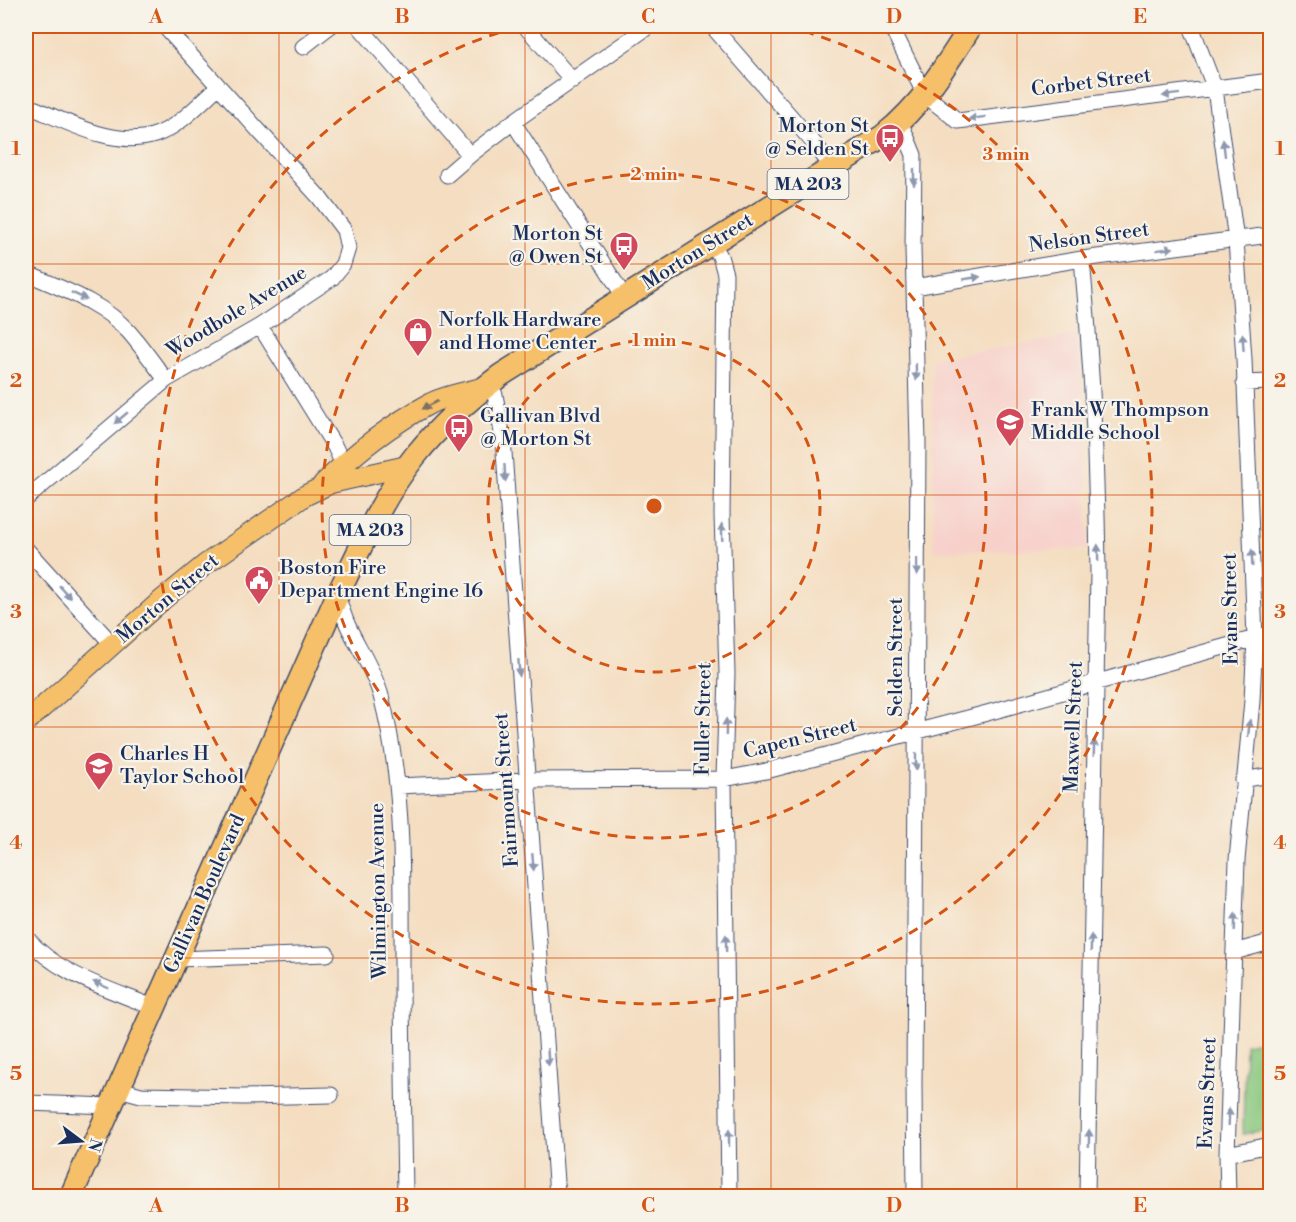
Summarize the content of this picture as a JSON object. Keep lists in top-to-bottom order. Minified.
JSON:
{"streets":{"highway":["MA 203","Morton Street","Gallivan Boulevard"],"street":["Corbet Street","Nelson Street","Woodbole Avenue","Evans Street","Selden Street","Fuller Street","Maxwell Street","Capen Street","Fairmount Street","Wilmington Avenue"]},"crossings":[["Corbet Street","Morton Street"],["Corbet Street","Evans Street"],["Nelson Street","Evans Street"],["Nelson Street","Selden Street"],["Nelson Street","Maxwell Street"],["Morton Street","Selden Street"],["Morton Street","Fuller Street"],["Morton Street","Fairmount Street"],["Morton Street","Gallivan Boulevard"],["Evans Street","Capen Street"],["Selden Street","Capen Street"],["Fuller Street","Capen Street"],["Maxwell Street","Capen Street"],["Capen Street","Fairmount Street"],["Capen Street","Wilmington Avenue"],["Wilmington Avenue","Gallivan Boulevard"]],"one_way":["Corbet Street","Nelson Street","Evans Street","Selden Street","Fuller Street","Maxwell Street","Fairmount Street"],"places":{"bus stop":["Morton St @ Selden St","Morton St @ Owen St","Gallivan Blvd @ Morton St"],"shop":["Norfolk Hardware and Home Center"],"school or university":["Frank W Thompson Middle School","Charles H Taylor School"],"public building":["Boston Fire Department Engine 16"]},"north":"right","grid":{"columns":["A","B","C","D","E"],"rows":["1","2","3","4","5"]},"rings":["3 min","2 min","1 min"]}
